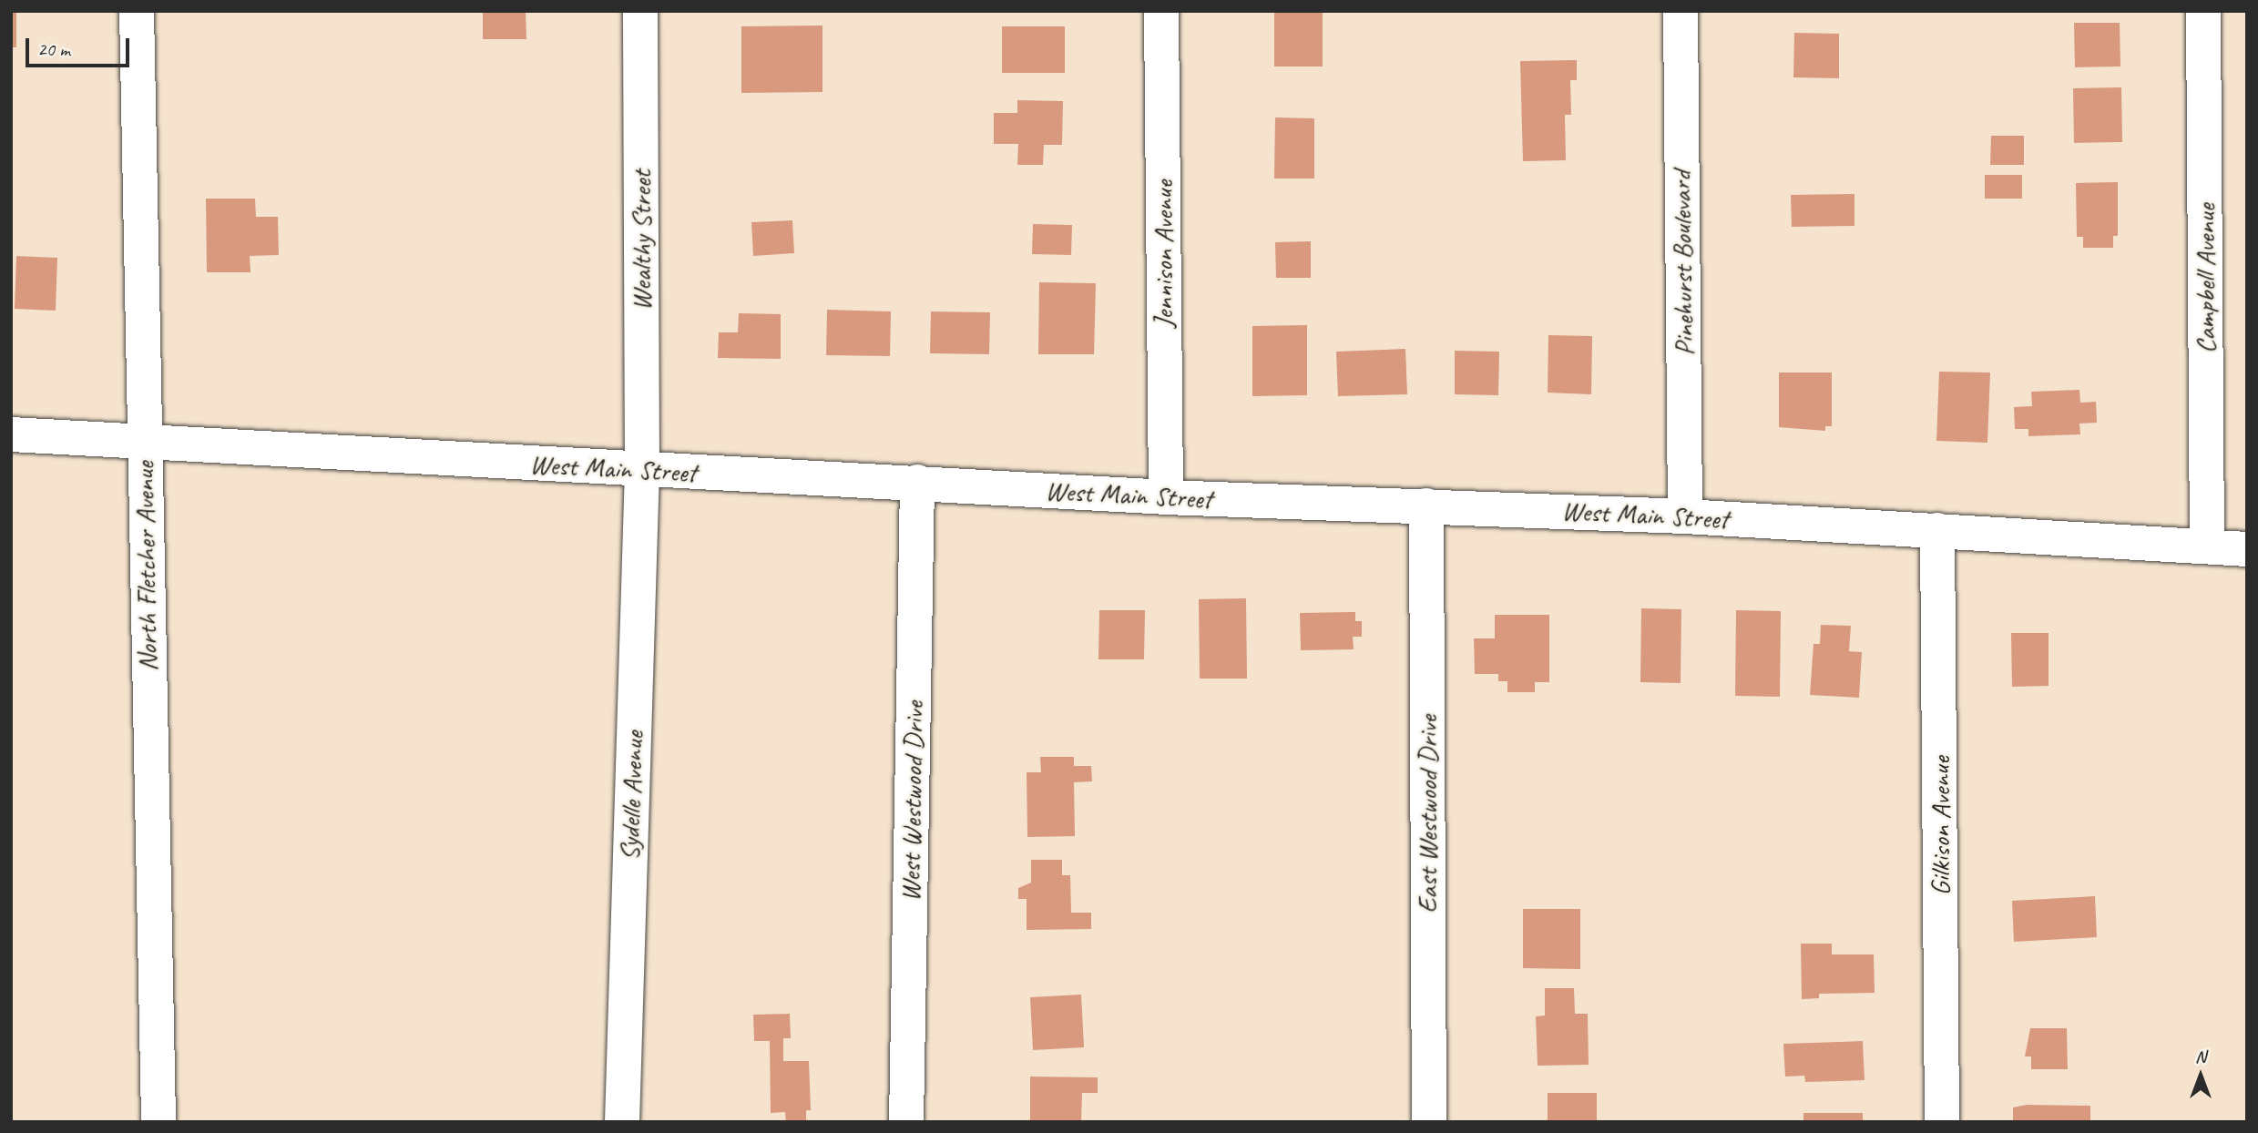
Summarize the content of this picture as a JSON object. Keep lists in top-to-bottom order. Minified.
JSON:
{"streets":{"street":["Wealthy Street","Jennison Avenue","Pinehurst Boulevard","Campbell Avenue","West Main Street","North Fletcher Avenue","Sydelle Avenue","West Westwood Drive","East Westwood Drive","Gilkison Avenue"]},"crossings":[["Wealthy Street","West Main Street"],["Wealthy Street","Sydelle Avenue"],["Jennison Avenue","West Main Street"],["Pinehurst Boulevard","West Main Street"],["Campbell Avenue","West Main Street"],["West Main Street","North Fletcher Avenue"],["West Main Street","Sydelle Avenue"],["West Main Street","West Westwood Drive"],["West Main Street","East Westwood Drive"],["West Main Street","Gilkison Avenue"]],"scale_bar":"20 m","north":"top"}
